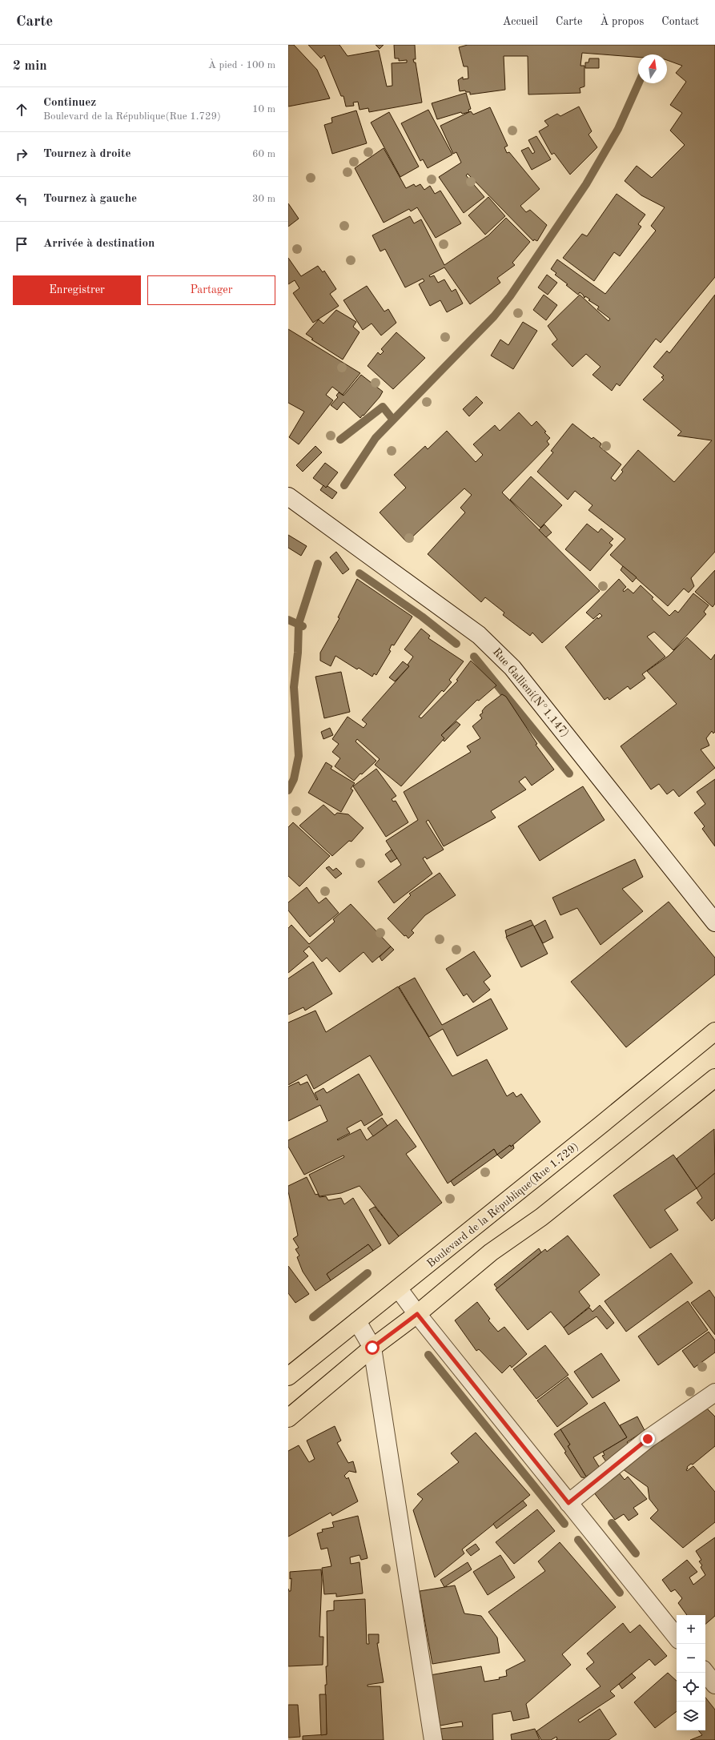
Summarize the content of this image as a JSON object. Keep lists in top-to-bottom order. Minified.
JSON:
{"streets":{"main road":["Boulevard de la République(Rue 1.729)"],"street":["Rue Gallieni(N°1.147)"]},"north":"top","page":{"header":"Carte","nav":["Accueil","Carte","À propos","Contact"],"heading":["2 min","À pied · 100 m"],"list":[["Continuez","Boulevard de la République(Rue 1.729)","10 m"],["Tournez à droite","60 m"],["Tournez à gauche","30 m"],"Arrivée à destination"],"buttons":["Enregistrer","Partager"],"map_buttons":["+","−"]}}
